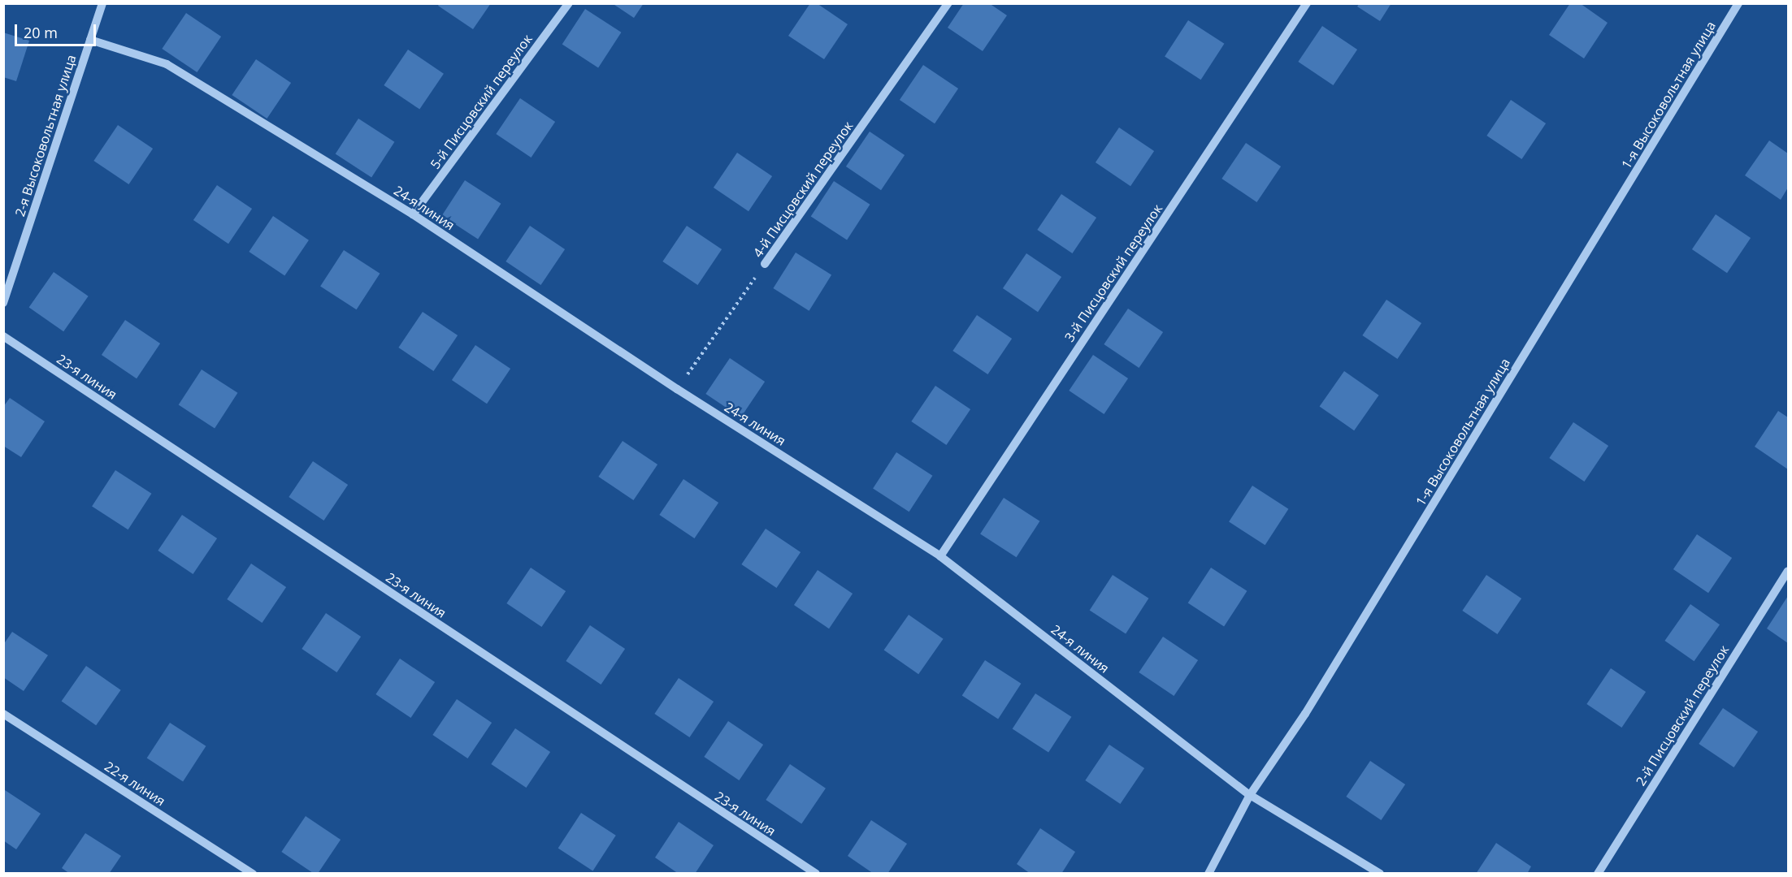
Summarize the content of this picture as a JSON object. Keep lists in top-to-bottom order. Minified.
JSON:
{"streets":{"street":["1-я Высоковольтная улица","5-й Писцовский переулок","2-я Высоковольтная улица","4-й Писцовский переулок","24-я линия","3-й Писцовский переулок","23-я линия","2-й Писцовский переулок","22-я линия"]},"crossings":[["1-я Высоковольтная улица","24-я линия"],["5-й Писцовский переулок","24-я линия"],["2-я Высоковольтная улица","24-я линия"],["4-й Писцовский переулок","24-я линия"],["24-я линия","3-й Писцовский переулок"]],"scale_bar":"20 m"}
